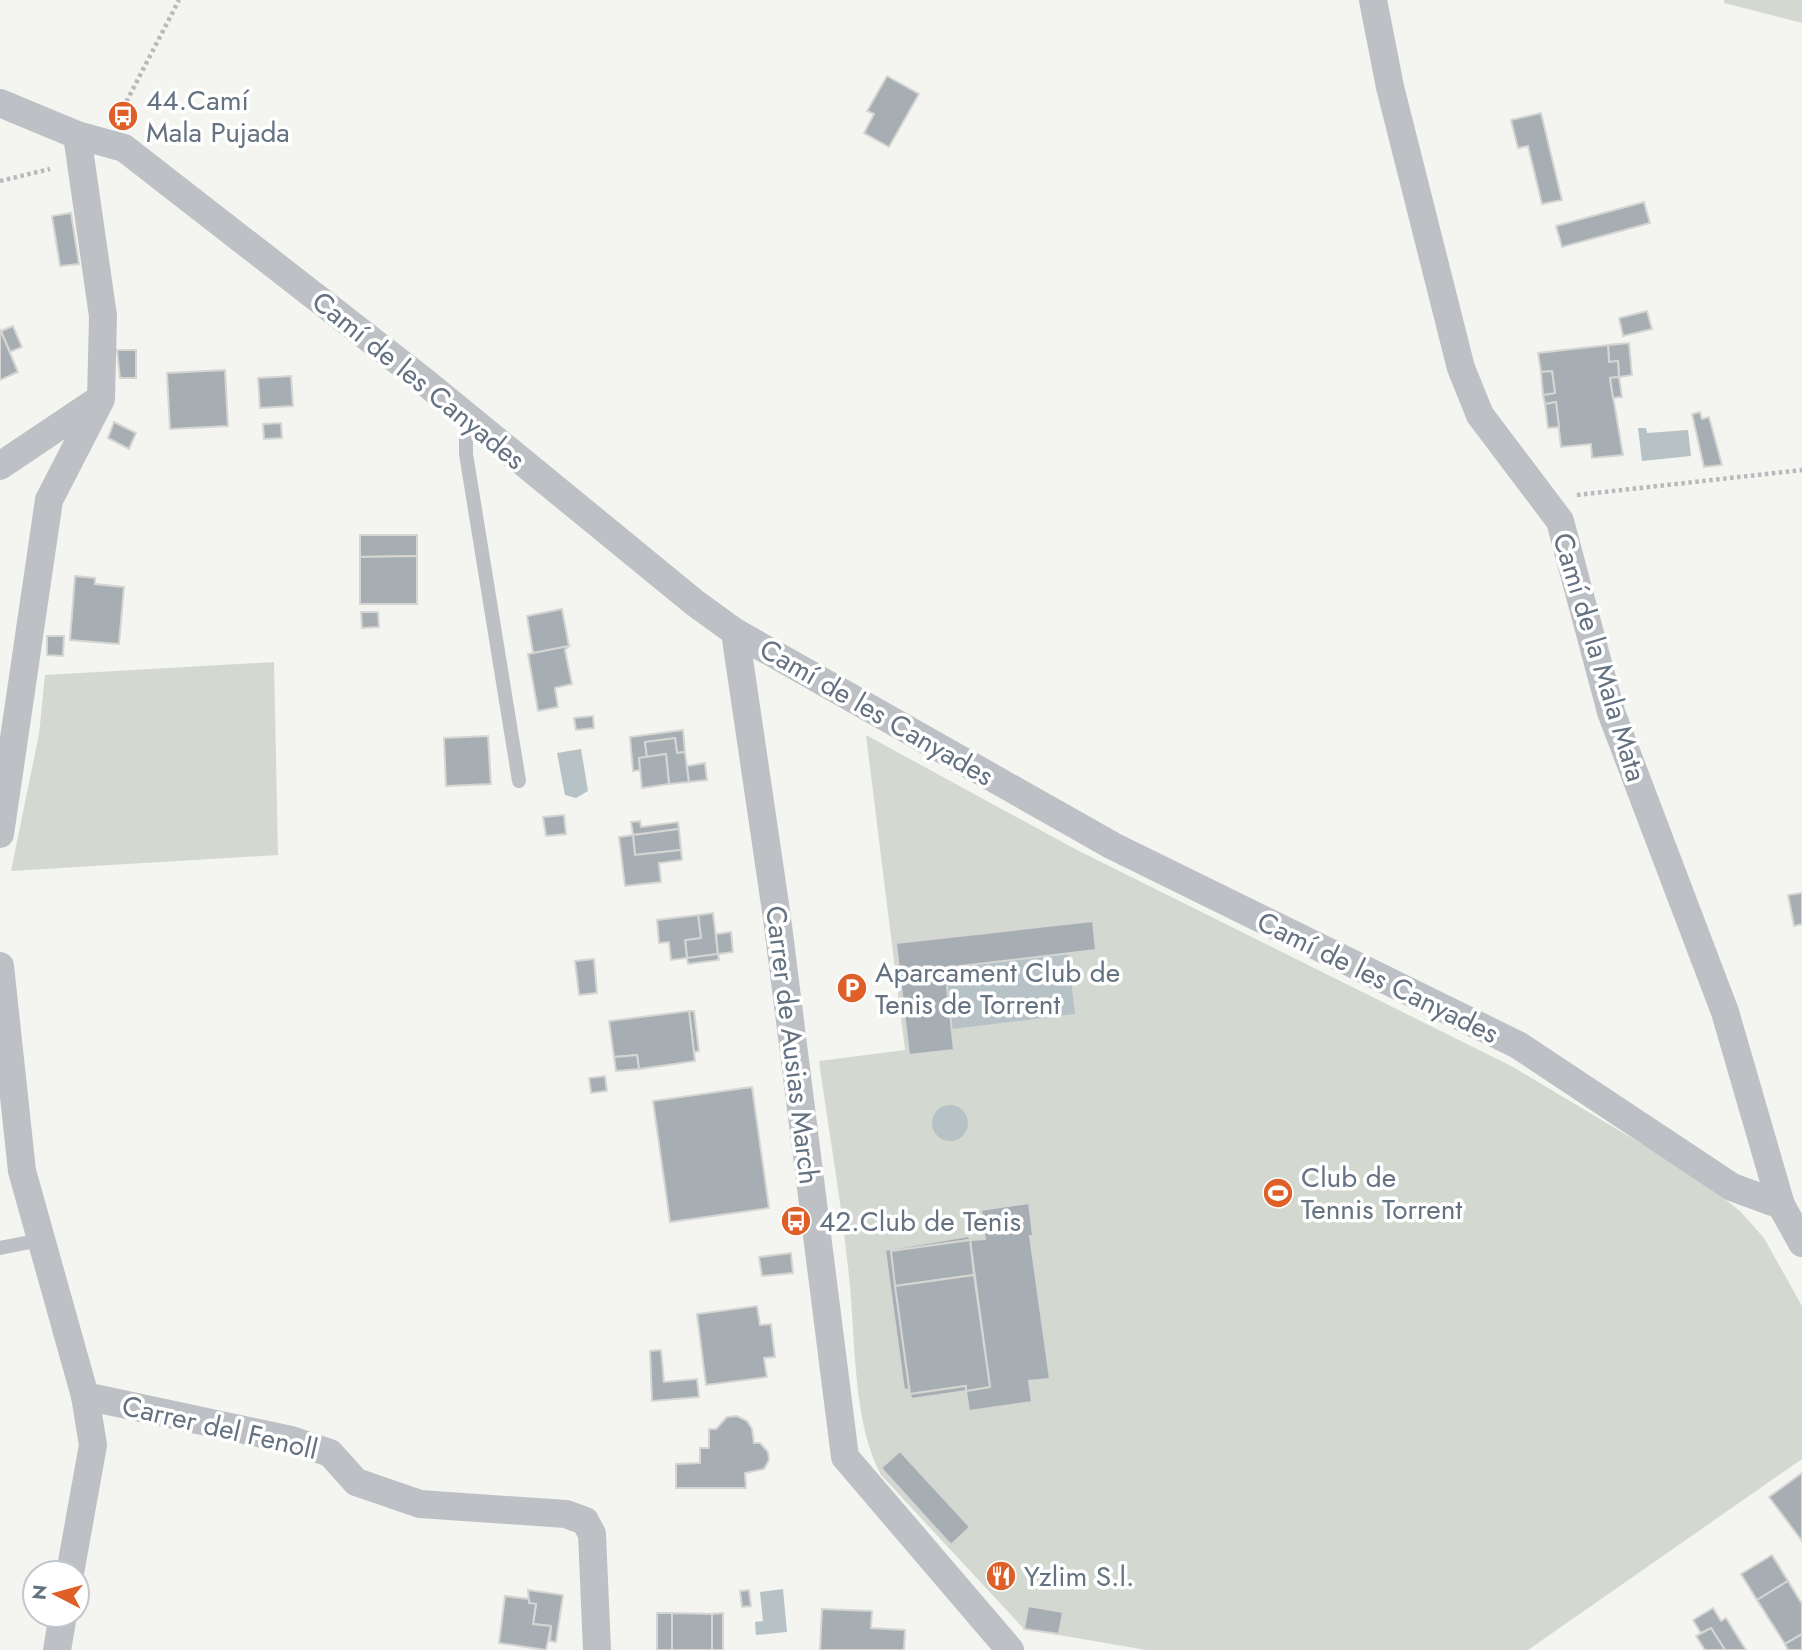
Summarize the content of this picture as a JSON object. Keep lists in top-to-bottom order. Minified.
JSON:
{"streets":{"street":["Camí de les Canyades","Camí de la Mala Mata","Carrer de Ausias March","Carrer del Fenoll"]},"crossings":[["Camí de les Canyades","Camí de la Mala Mata"],["Camí de les Canyades","Carrer de Ausias March"]],"places":{"bus stop":["44.Camí Mala Pujada","42.Club de Tenis"],"parking":["Aparcament Club de Tenis de Torrent"],"sports":["Club de Tennis Torrent"],"restaurant":["Yzlim S.l."]},"north":"left"}
